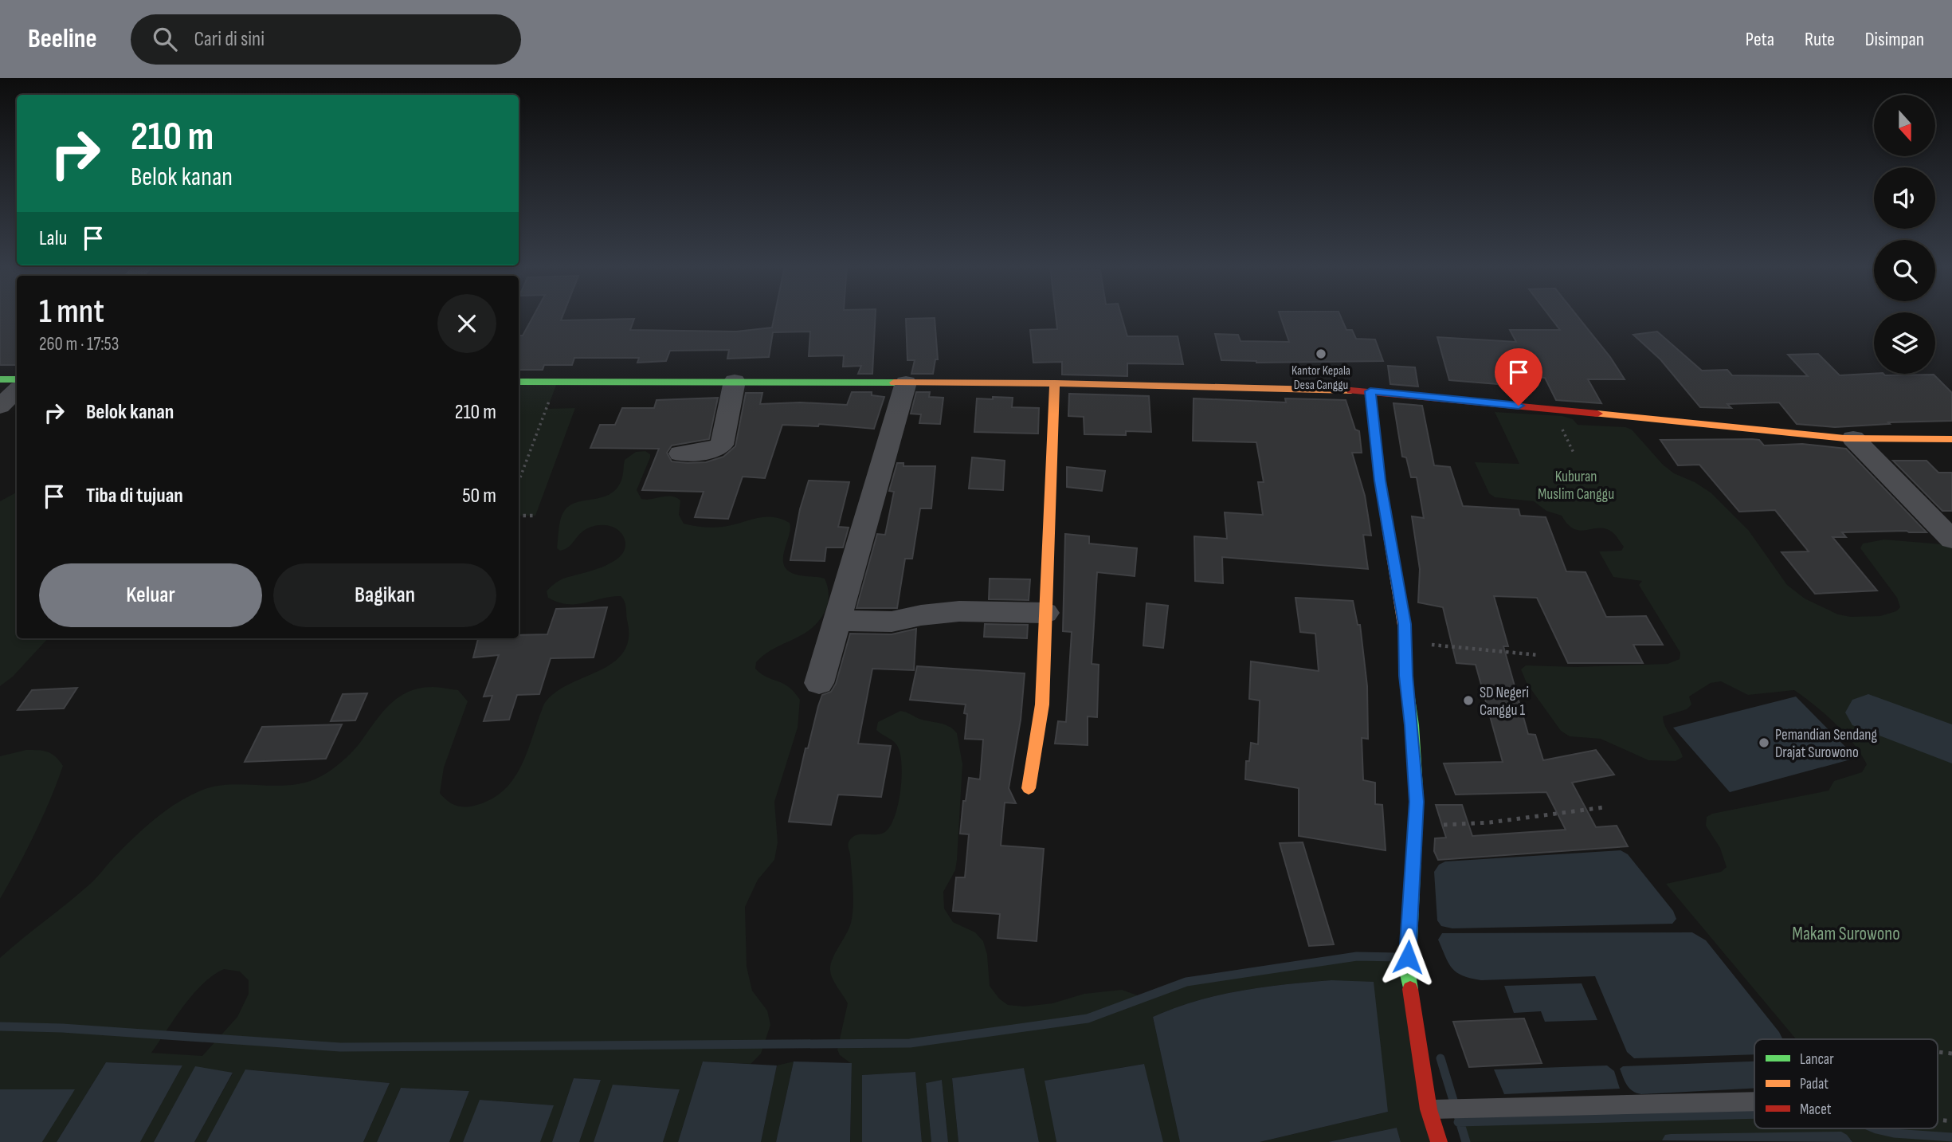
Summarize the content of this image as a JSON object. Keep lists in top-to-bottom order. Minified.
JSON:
{"parks":["Kuburan Muslim Canggu","Makam Surowono"],"places":["Kantor Kepala Desa Canggu","SD Negeri Canggu 1","Pemandian Sendang Drajat Surowono"],"legend":["Lancar","Padat","Macet"],"north":"bottom","page":{"header":"Beeline","search":"Cari di sini","nav":["Peta","Rute","Disimpan"],"turn":["210 m","Belok kanan"],"then":"Lalu","heading":["1 mnt","260 m · 17:53"],"list":[{"name":"Belok kanan","value":"210 m"},{"name":"Tiba di tujuan","value":"50 m"}],"buttons":["Keluar","Bagikan"]}}
